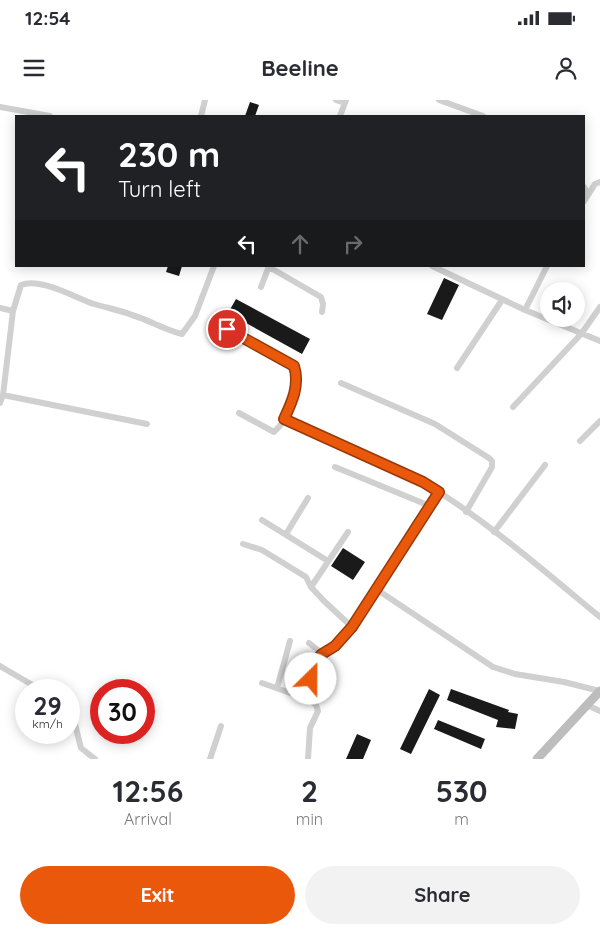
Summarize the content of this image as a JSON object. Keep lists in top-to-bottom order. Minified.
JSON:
{"page":{"status":"12:54","header":"Beeline","turn":["230 m","Turn left"],"speed":"29 km/h","limit":"30","eta":["12:56","Arrival","2","min","530","m"],"buttons":["Exit","Share"]}}
